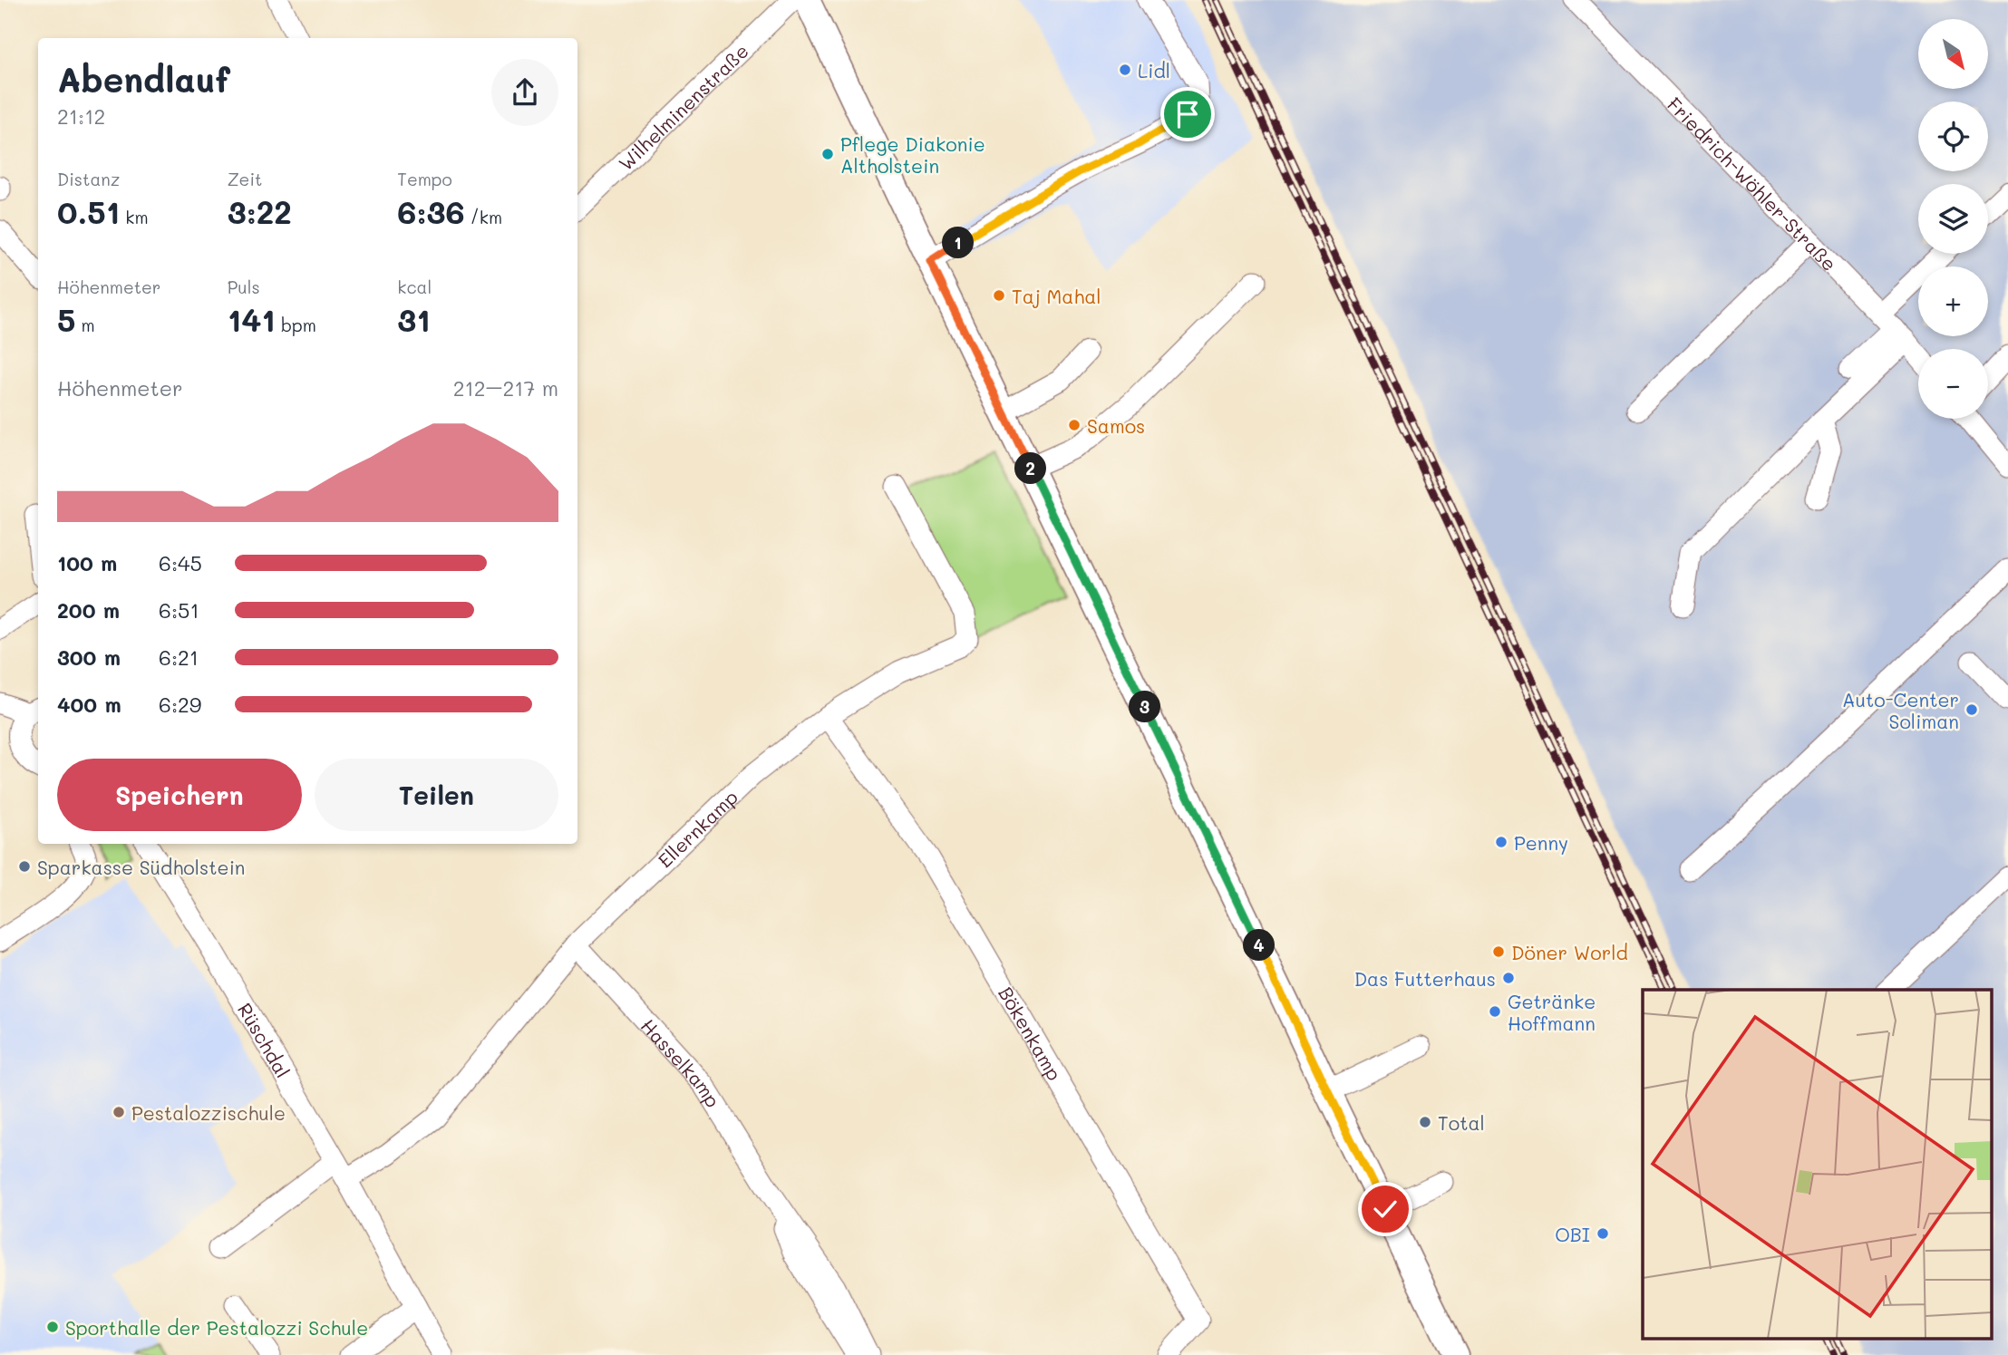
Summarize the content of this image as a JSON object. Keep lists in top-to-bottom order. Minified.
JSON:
{"streets":{"street":["Wilhelminenstraße","Friedrich-Wöhler-Straße","Ellernkamp","Bökenkamp","Rüschdal","Hasselkamp"]},"crossings":[["Ellernkamp","Bökenkamp"],["Ellernkamp","Rüschdal"],["Ellernkamp","Hasselkamp"]],"places":["Lidl","Pflege Diakonie Altholstein","Taj Mahal","Samos","Auto-Center Soliman","Penny","Sparkasse Südholstein","Döner World","Das Futterhaus","Getränke Hoffmann","Pestalozzischule","Total","OBI","Sporthalle der Pestalozzi Schule"],"north":"bottom right","page":{"map_buttons":["+","−"],"heading":["Abendlauf","21:12"],"stats":[["Distanz","0.51 km"],["Zeit","3:22"],["Tempo","6:36 /km"],["Höhenmeter","5 m"],["Puls","141 bpm"],["kcal","31"]],"pins":["1","2","3","4"],"chart":["Höhenmeter","212–217 m"],"list":[{"name":"100 m","note":"6:45"},{"name":"200 m","note":"6:51"},{"name":"300 m","note":"6:21"},{"name":"400 m","note":"6:29"}],"buttons":["Speichern","Teilen"]}}
